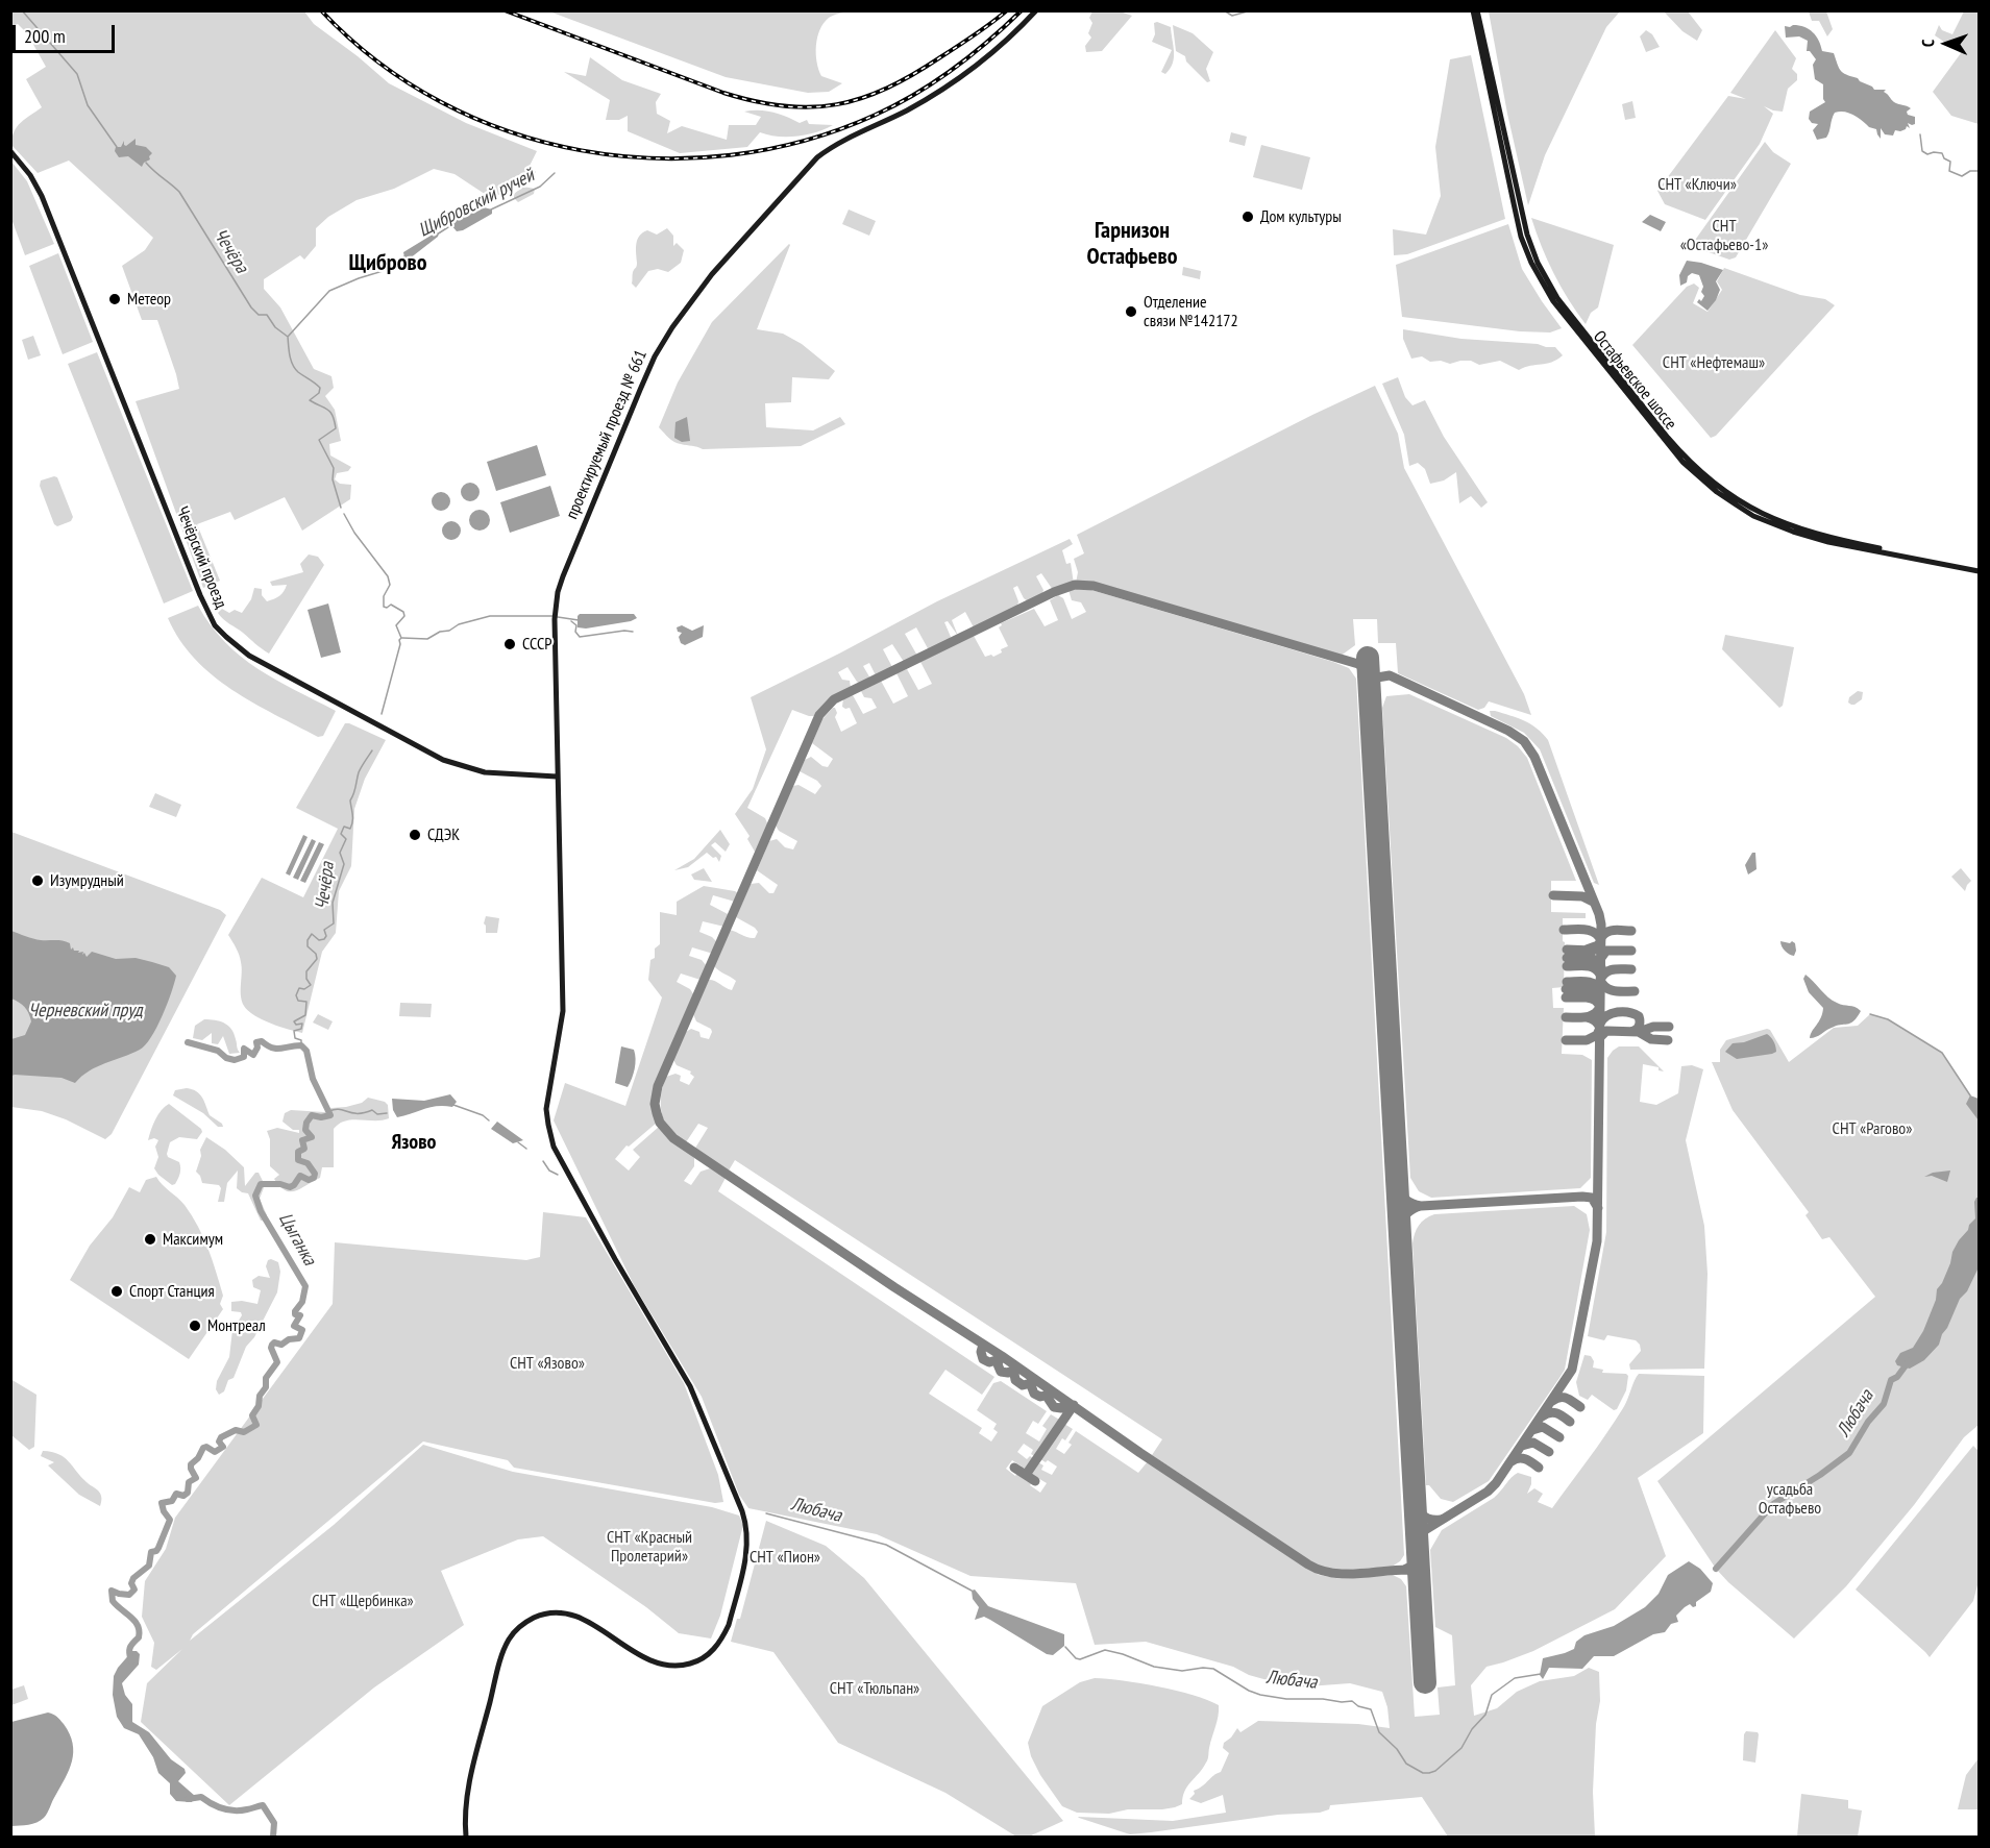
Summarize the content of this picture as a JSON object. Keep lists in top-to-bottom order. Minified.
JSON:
{"streets":{"main road":["Остафьевское шоссе","проектируемый проезд № 661","Чечёрский проезд"]},"crossings":[["проектируемый проезд № 661","Чечёрский проезд"]],"districts":["Гарнизон Остафьево","Щиброво","Язово"],"water":["Щибровский ручей","Чечёра","Черневский пруд","Цыганка","Любача"],"parks":["СНТ «Ключи»","СНТ «Остафьево-1»","СНТ «Нефтемаш»","СНТ «Рагово»","СНТ «Язово»","усадьба Остафьево","СНТ «Красный Пролетарий»","СНТ «Пион»","СНТ «Щербинка»","СНТ «Тюльпан»"],"places":["Дом культуры","Метеор","Отделение связи №142172","СССР","СДЭК","Изумрудный","Максимум","Спорт Станция","Монтреал"],"scale_bar":"200 m","north":"left"}
